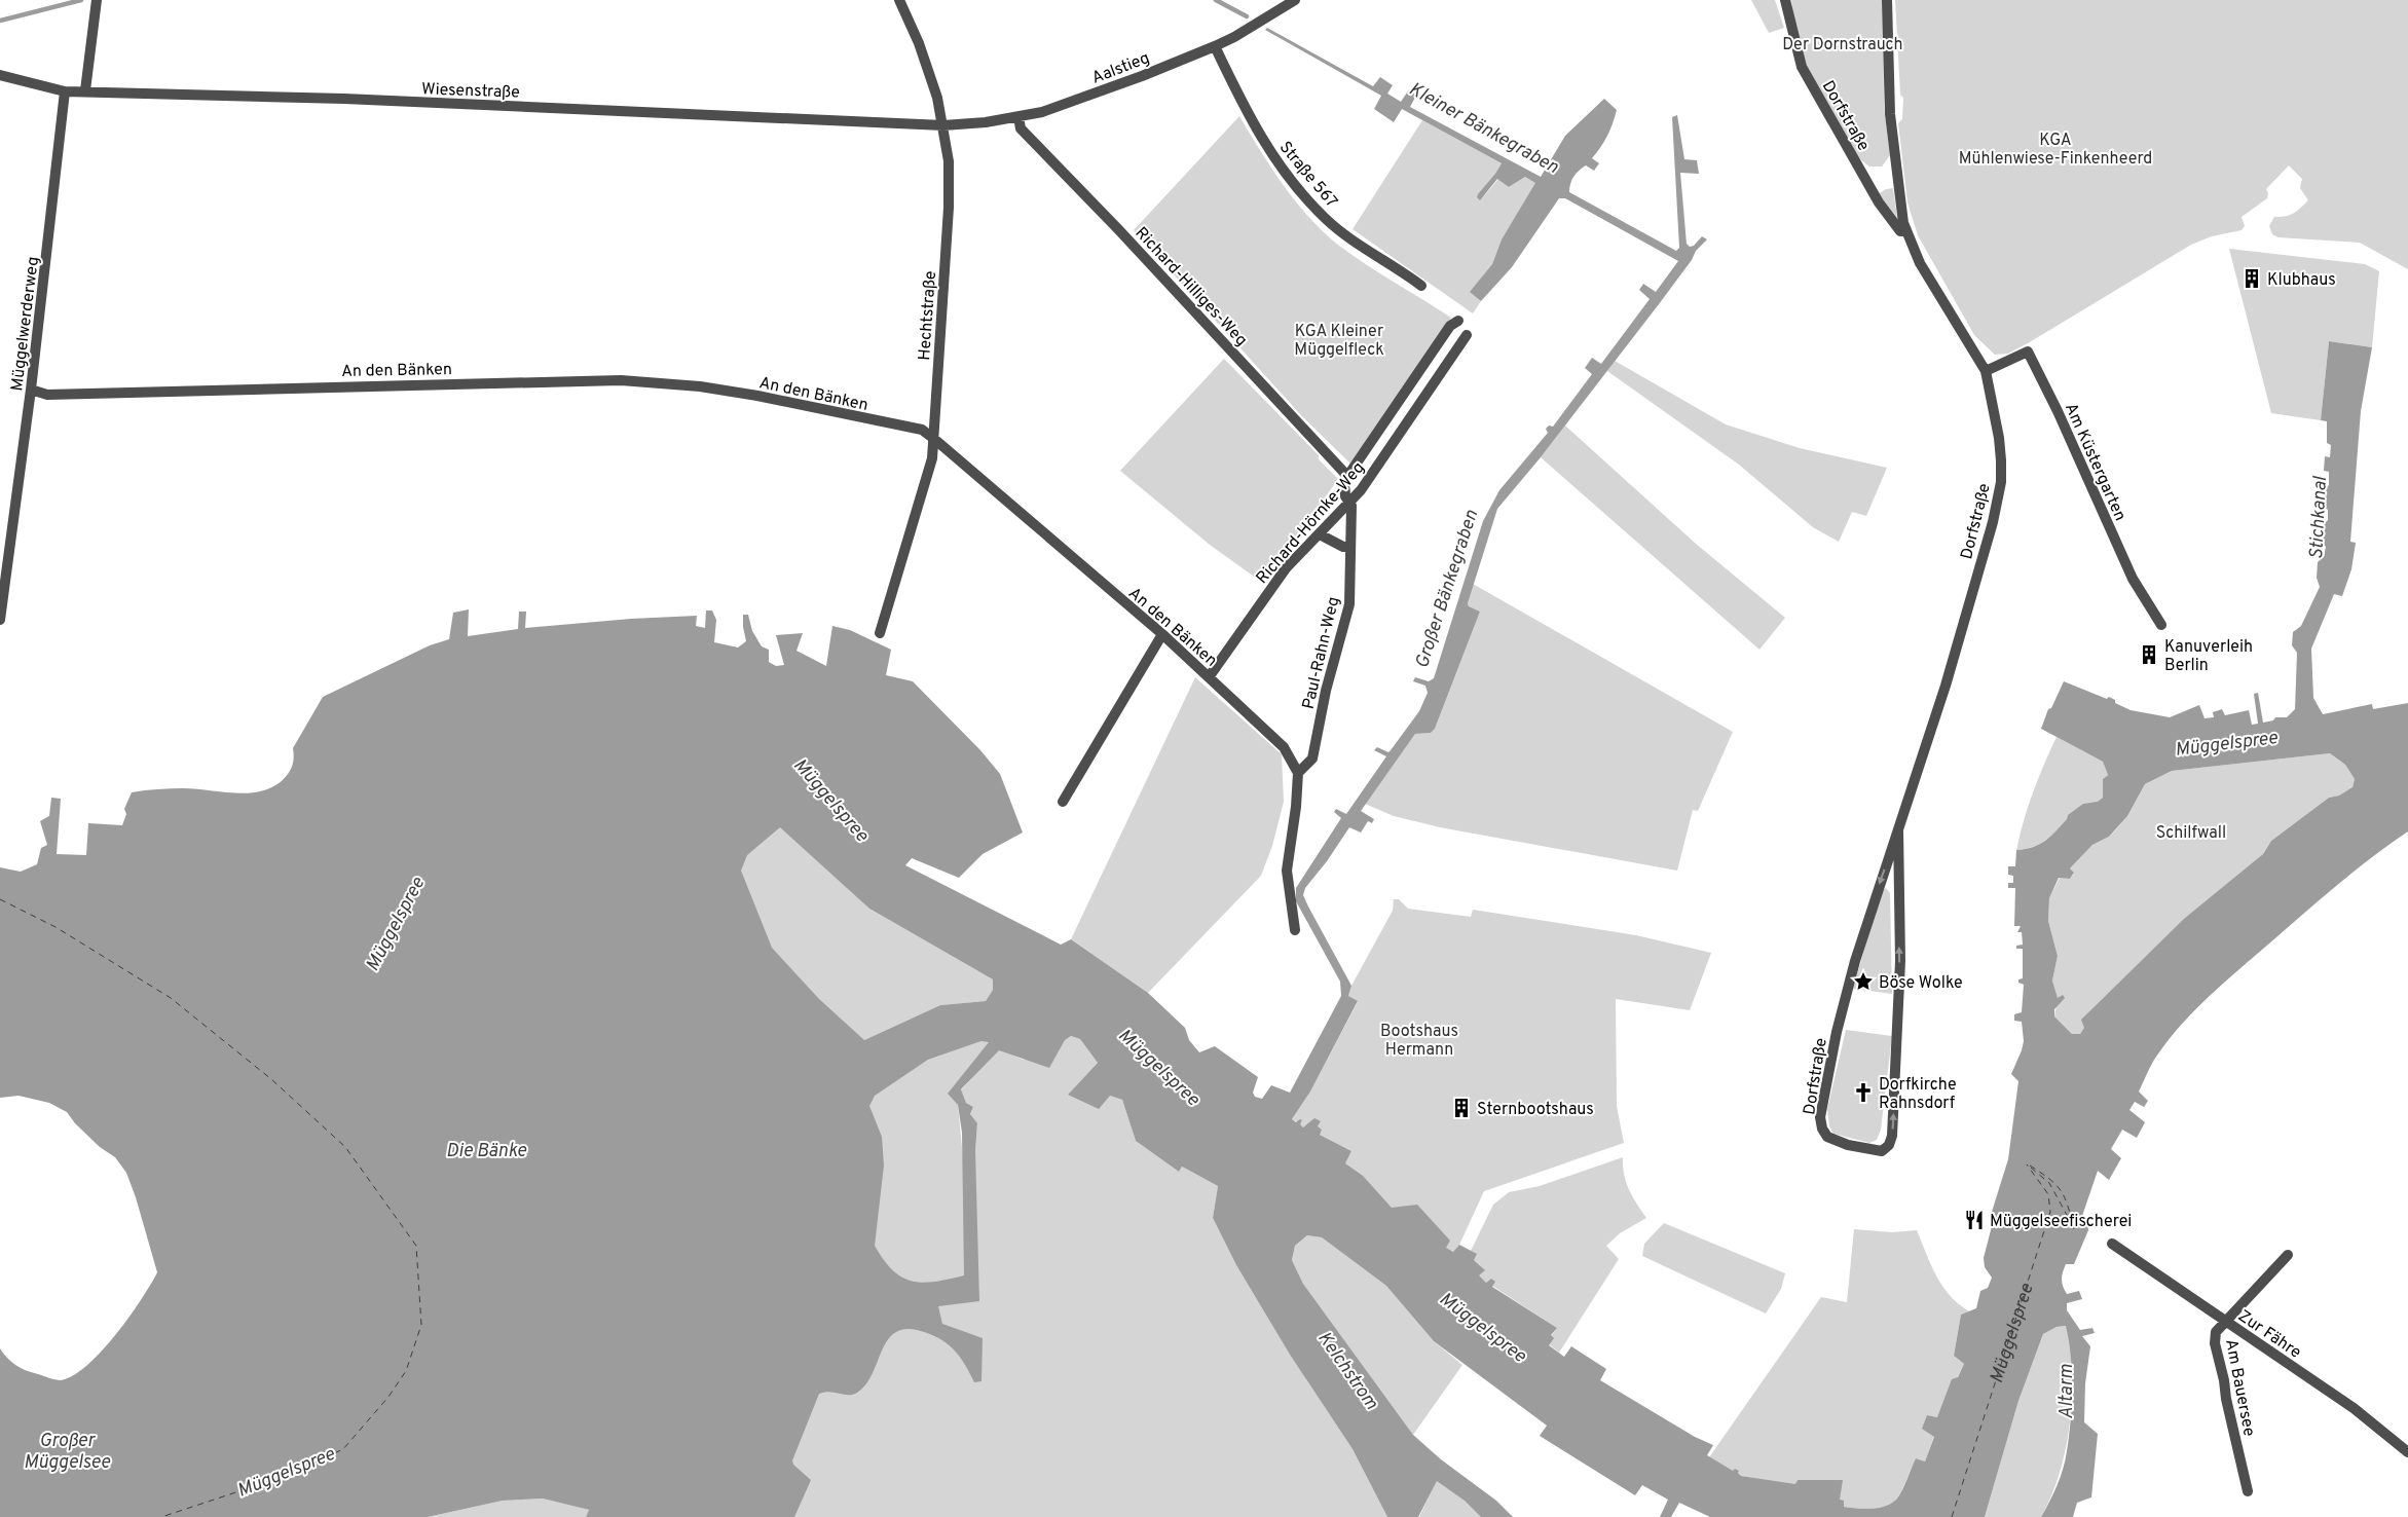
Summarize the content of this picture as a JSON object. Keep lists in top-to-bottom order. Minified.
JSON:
{"streets":{"street":["Aalstieg","Wiesenstraße","Dorfstraße","Straße 567","Richard-Hilliges-Weg","Hechtstraße","Müggelwerderweg","An den Bänken","Am Küstergarten","Richard-Hörnke-Weg","Paul-Rahn-Weg","Zur Fähre","Am Bauersee"]},"crossings":[["Aalstieg","Wiesenstraße"],["Aalstieg","Straße 567"],["Aalstieg","Richard-Hilliges-Weg"],["Aalstieg","Hechtstraße"],["Wiesenstraße","Hechtstraße"],["Wiesenstraße","Müggelwerderweg"],["Dorfstraße","Am Küstergarten"],["Richard-Hilliges-Weg","Richard-Hörnke-Weg"],["Richard-Hilliges-Weg","Paul-Rahn-Weg"],["Hechtstraße","An den Bänken"],["Müggelwerderweg","An den Bänken"],["An den Bänken","Richard-Hörnke-Weg"],["An den Bänken","Paul-Rahn-Weg"],["Richard-Hörnke-Weg","Paul-Rahn-Weg"],["Zur Fähre","Am Bauersee"]],"water":["Kleiner Bänkegraben","Stichkanal","Großer Bänkegraben","Müggelspree","Die Bänke","Kelchstrom","Altarm","Großer Müggelsee"],"parks":["Der Dornstrauch","KGA Mühlenwiese-Finkenheerd","KGA Kleiner Müggelfleck","Schilfwall","Bootshaus Hermann"],"places":{"building":["Klubhaus","Kanuverleih Berlin","Sternbootshaus"],"place":["Böse Wolke"],"church":["Dorfkirche Rahnsdorf"],"restaurant":["Müggelseefischerei"]}}
